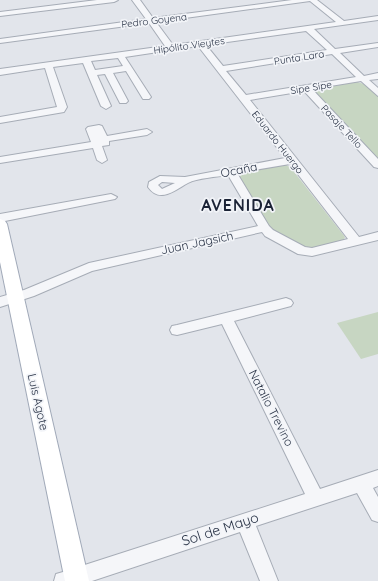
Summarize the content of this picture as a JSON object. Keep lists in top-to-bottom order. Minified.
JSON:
{"streets":{"main road":["Luis Agote"],"street":["Pedro Goyena","Hipólito Vieytes","Punta Lara","Sipe Sipe","Pasaje Tello","Eduardo Huergo","Ocaña","Juan Jagsich","Natalio Trevino","Sol de Mayo"]},"crossings":[["Hipólito Vieytes","Eduardo Huergo"],["Punta Lara","Eduardo Huergo"],["Sipe Sipe","Pasaje Tello"],["Sipe Sipe","Eduardo Huergo"],["Eduardo Huergo","Ocaña"],["Juan Jagsich","Luis Agote"],["Luis Agote","Sol de Mayo"],["Natalio Trevino","Sol de Mayo"]],"districts":["AVENIDA"]}
